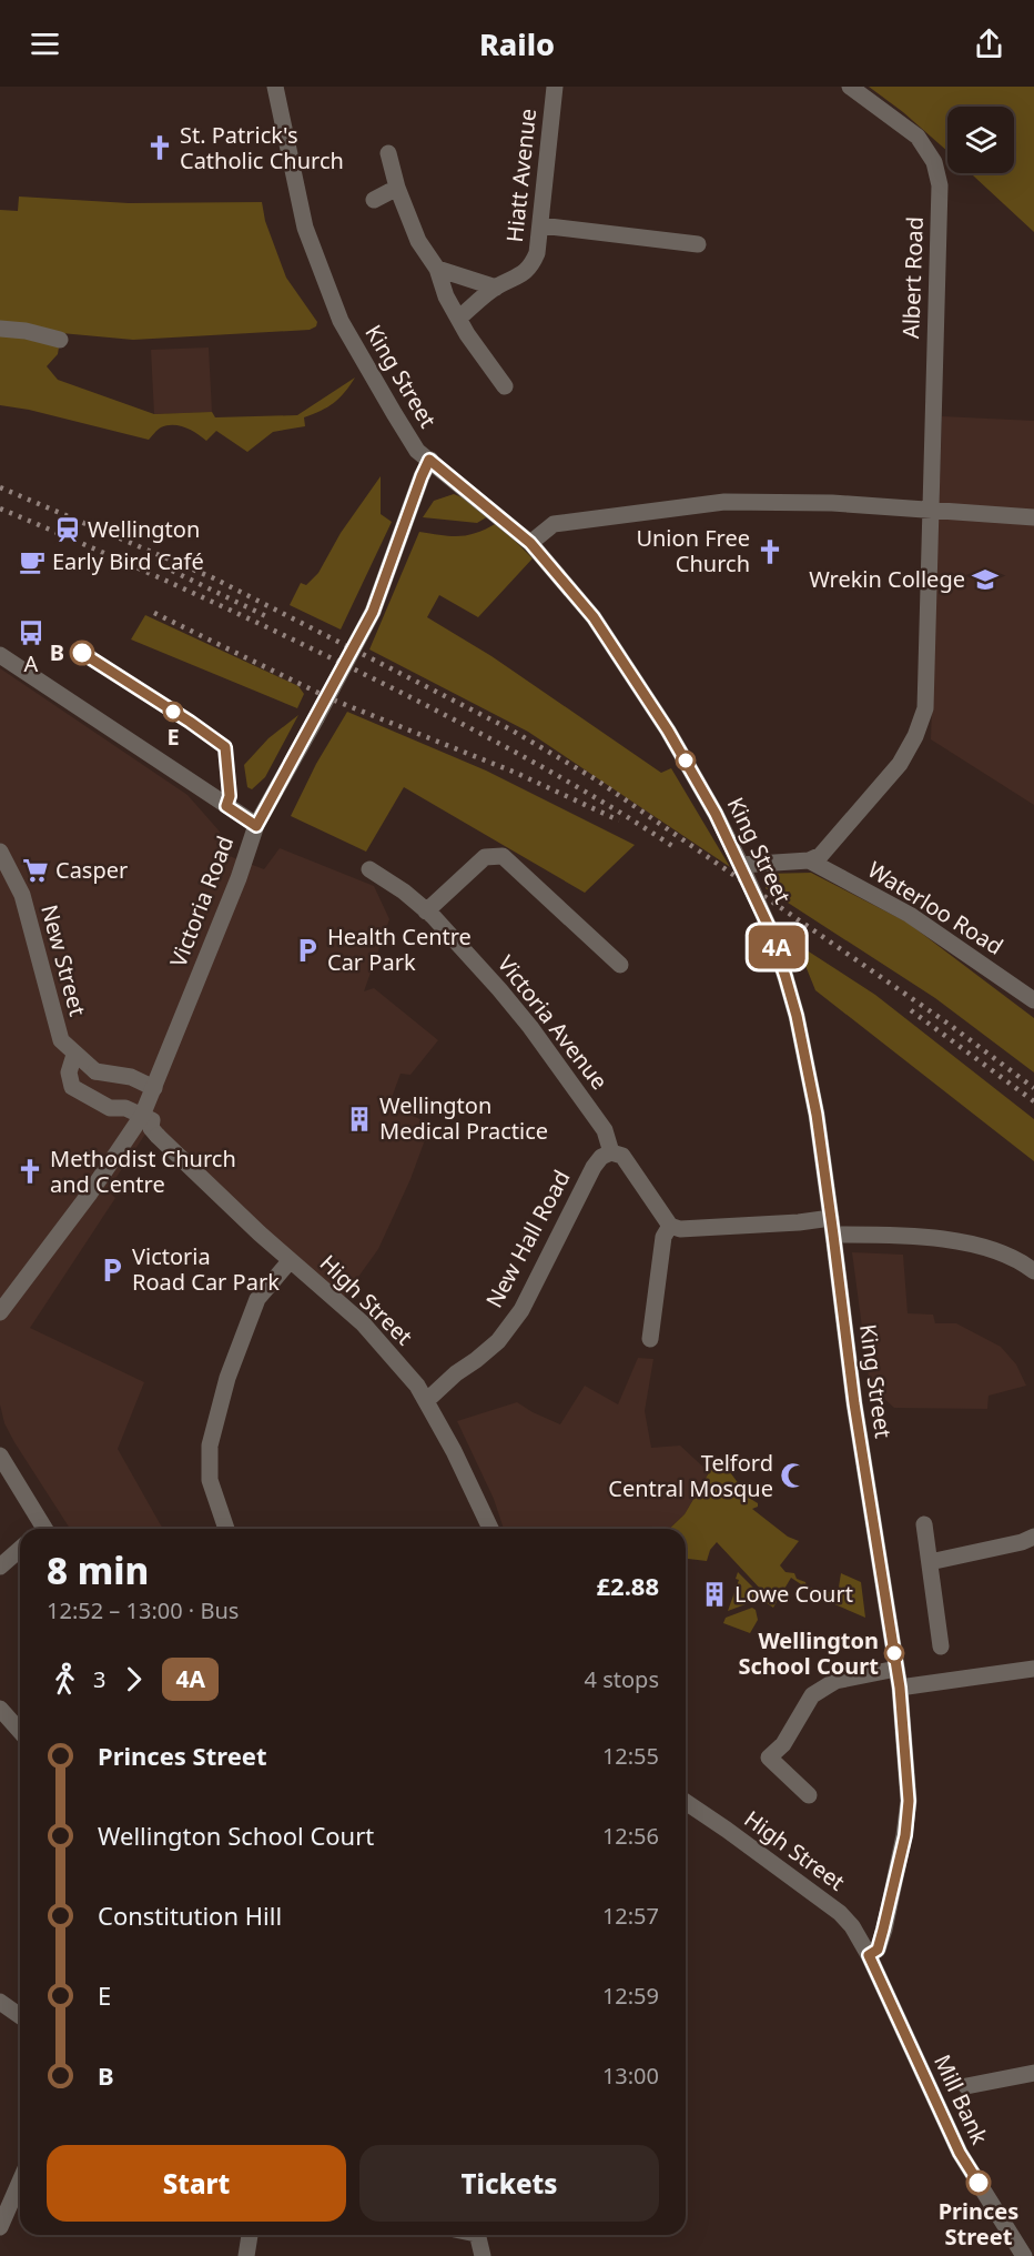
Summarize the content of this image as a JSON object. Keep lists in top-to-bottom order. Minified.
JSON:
{"streets":{"street":["Hiatt Avenue","Albert Road","King Street","Victoria Road","Waterloo Road","New Street","Victoria Avenue","New Hall Road","High Street","Mill Bank"]},"crossings":[["Albert Road","Waterloo Road"],["King Street","Victoria Road"],["King Street","High Street"],["King Street","Mill Bank"],["Victoria Road","New Street"],["Victoria Road","High Street"],["Victoria Avenue","New Hall Road"],["New Hall Road","High Street"],["High Street","Mill Bank"]],"places":{"church":["St. Patrick's Catholic Church","Union Free Church","Methodist Church and Centre"],"station":["Wellington"],"cafe":["Early Bird Café"],"school or university":["Wrekin College"],"bus stop":["A"],"other":["B","E","Wellington School Court","Princes Street"],"supermarket":["Casper"],"parking":["Health Centre Car Park","Victoria Road Car Park"],"building":["Wellington Medical Practice","Lowe Court"],"mosque":["Telford Central Mosque"]},"lines":["bus line 4A"],"page":{"header":"Railo","on_map":"4A","heading":["8 min","12:52 – 13:00 · Bus","£2.88"],"legs":["3","4A","4 stops"],"list":[{"name":"Princes Street","value":"12:55"},{"name":"Wellington School Court","value":"12:56"},{"name":"Constitution Hill","value":"12:57"},{"name":"E","value":"12:59"},{"name":"B","value":"13:00"}],"buttons":["Start","Tickets"]}}
